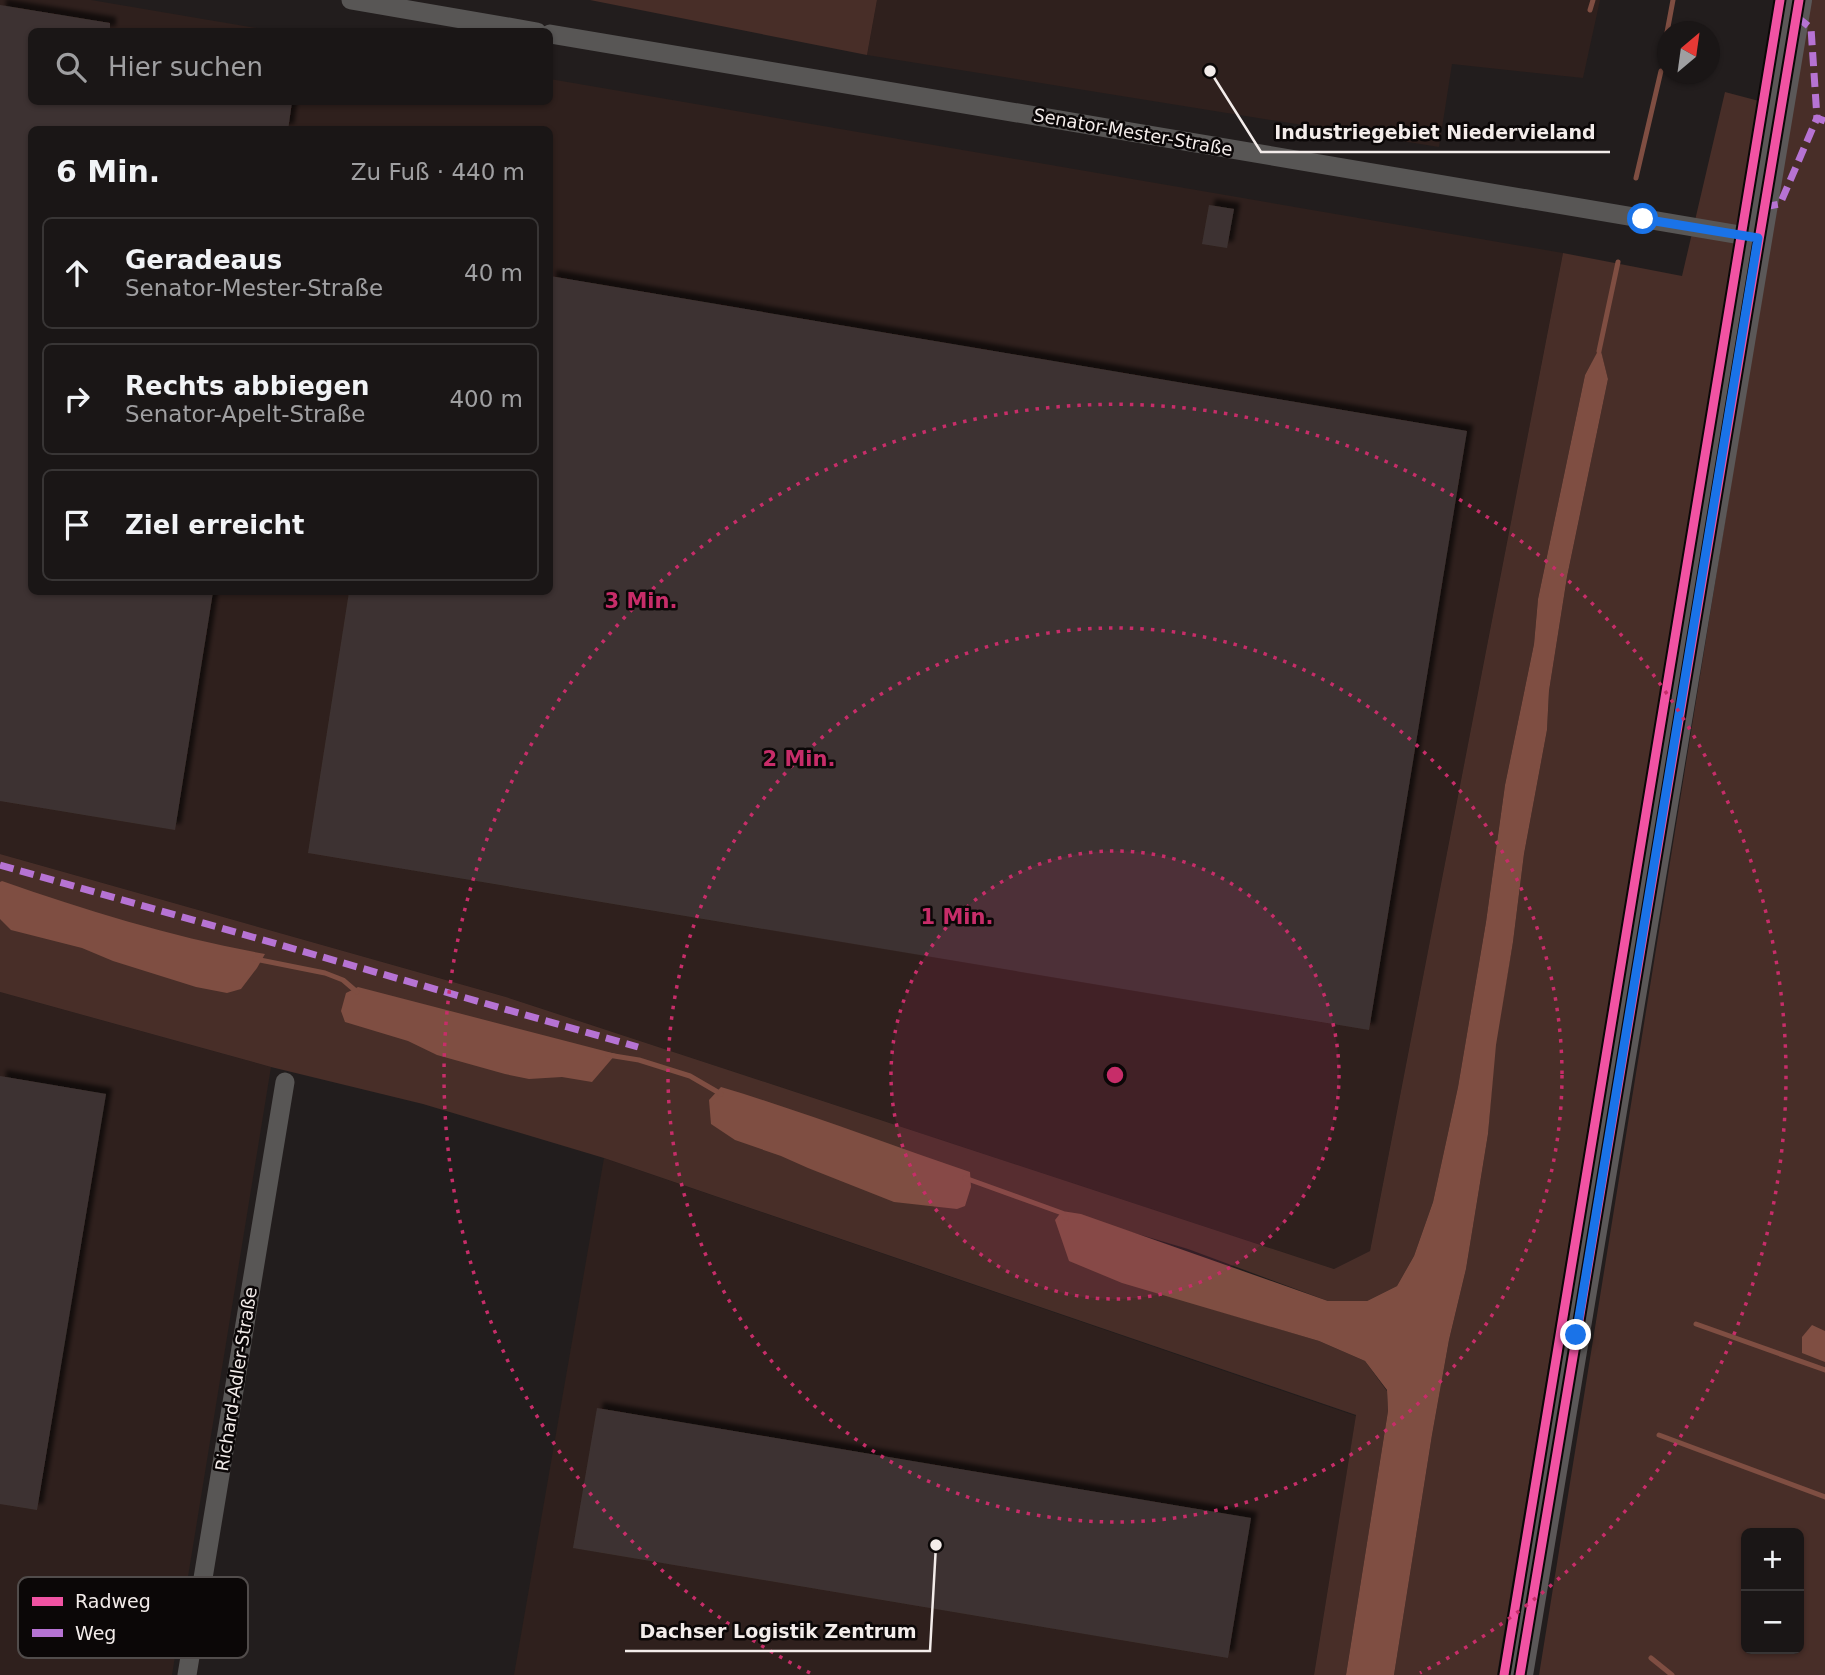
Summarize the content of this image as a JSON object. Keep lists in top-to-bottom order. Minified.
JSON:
{"streets":{"street":["Senator-Mester-Straße","Richard-Adler-Straße"]},"places":["Industriegebiet Niedervieland","Dachser Logistik Zentrum"],"legend":["Radweg","Weg"],"north":"top right","page":{"search":"Hier suchen","heading":["6 Min.","Zu Fuß · 440 m"],"list":[["Geradeaus","Senator-Mester-Straße","40 m"],["Rechts abbiegen","Senator-Apelt-Straße","400 m"],"Ziel erreicht"],"map_buttons":["+","−"]},"rings":["3 Min.","2 Min.","1 Min."]}
